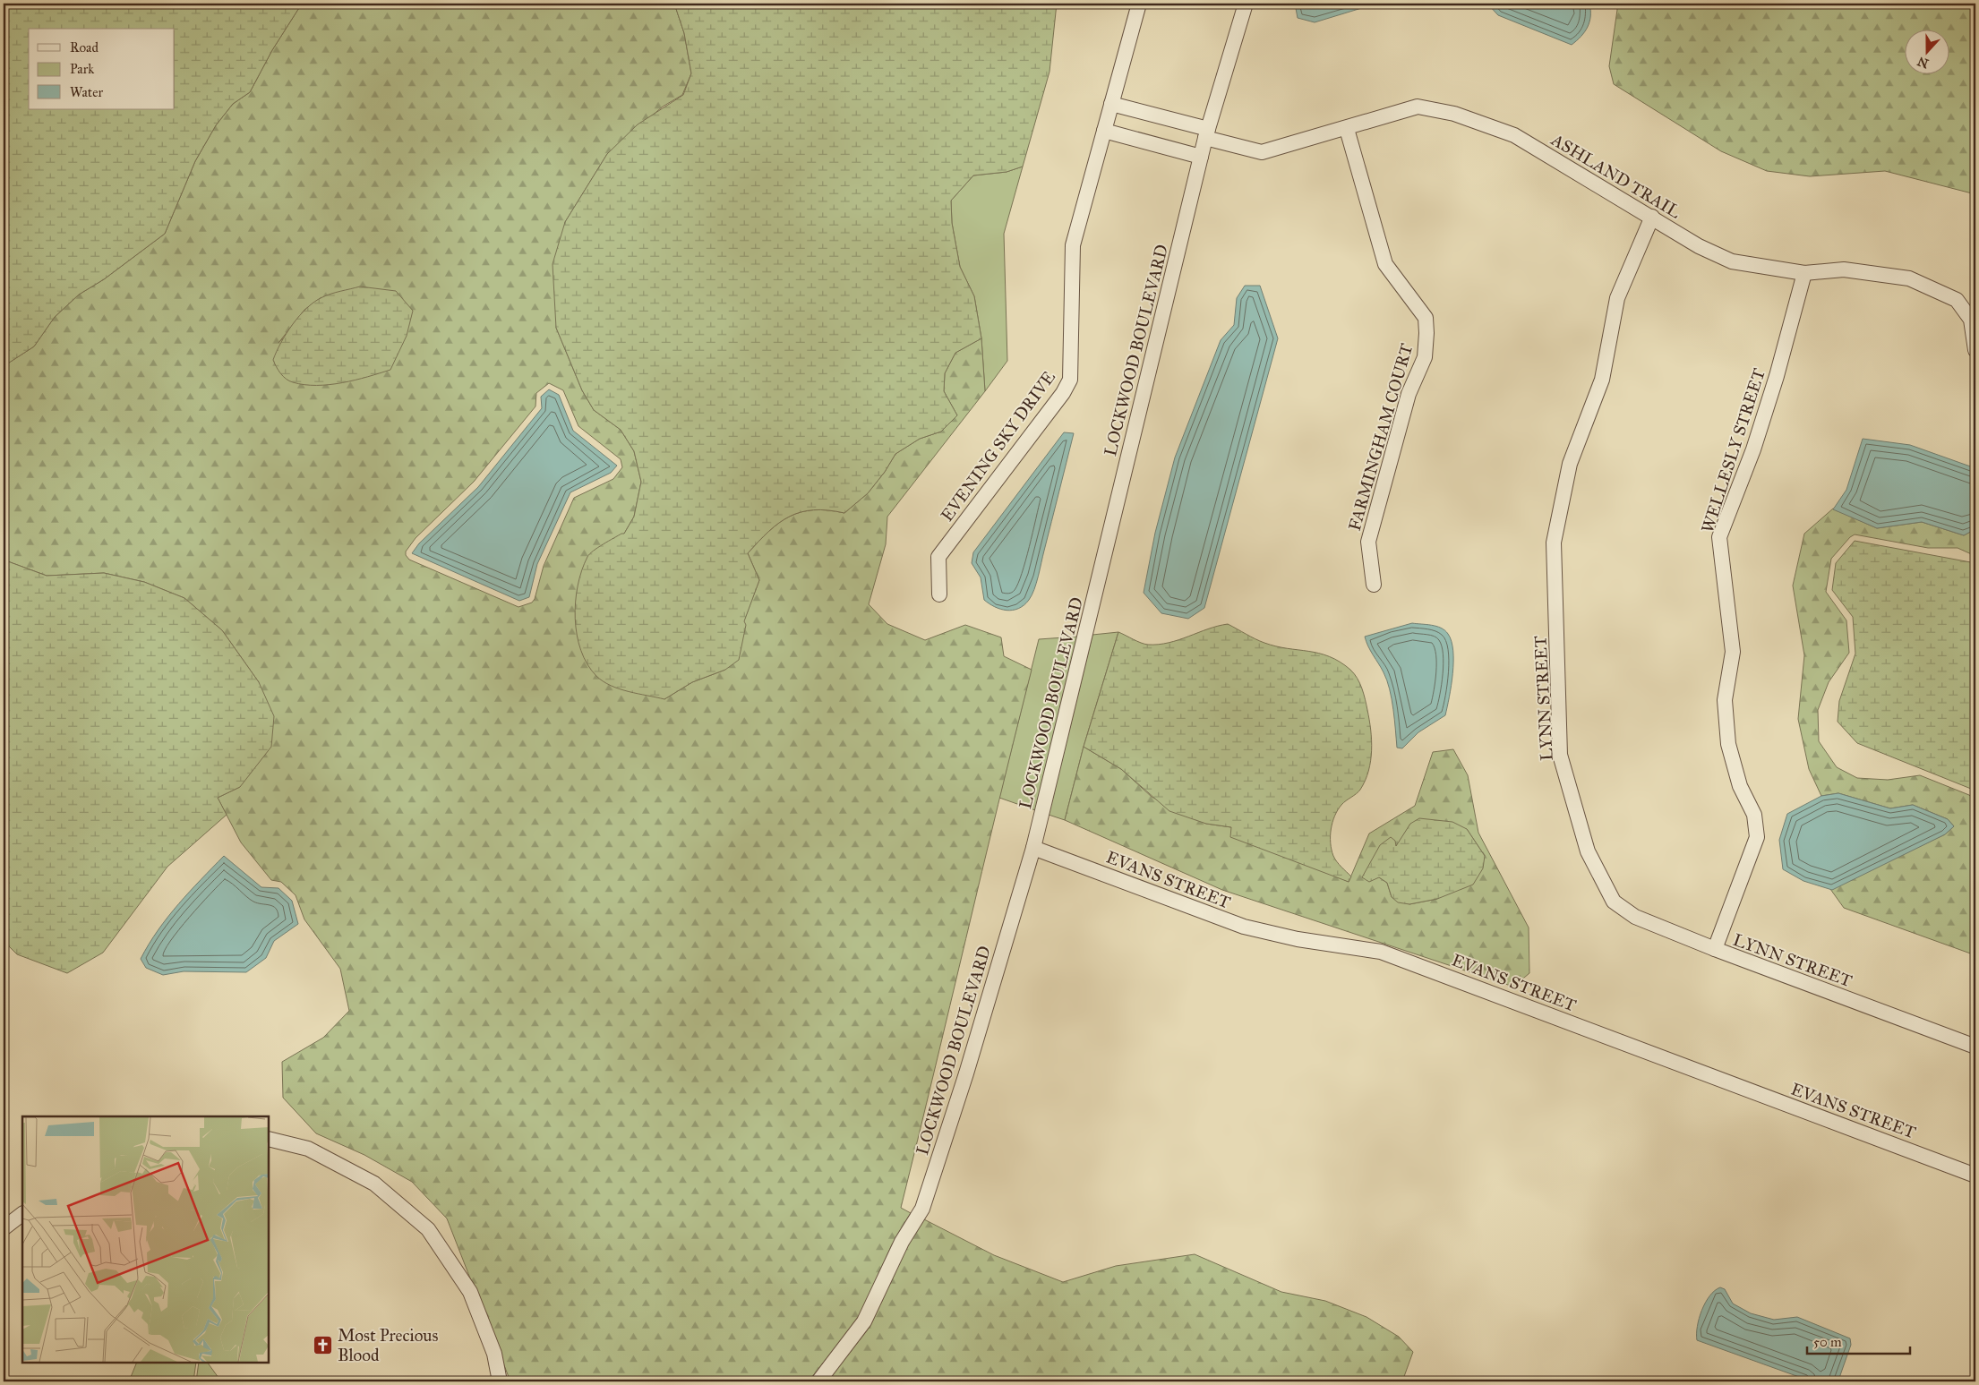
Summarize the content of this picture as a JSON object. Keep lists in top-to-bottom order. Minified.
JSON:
{"streets":{"street":["ASHLAND TRAIL","LOCKWOOD BOULEVARD","FARMINGHAM COURT","EVENING SKY DRIVE","WELLESLY STREET","LYNN STREET","EVANS STREET"]},"crossings":[["ASHLAND TRAIL","LOCKWOOD BOULEVARD"],["ASHLAND TRAIL","FARMINGHAM COURT"],["ASHLAND TRAIL","WELLESLY STREET"],["ASHLAND TRAIL","LYNN STREET"],["LOCKWOOD BOULEVARD","EVANS STREET"],["WELLESLY STREET","LYNN STREET"]],"places":{"church":["Most Precious Blood"]},"legend":["Road","Park","Water"],"scale_bar":"50 m","north":"bottom"}
